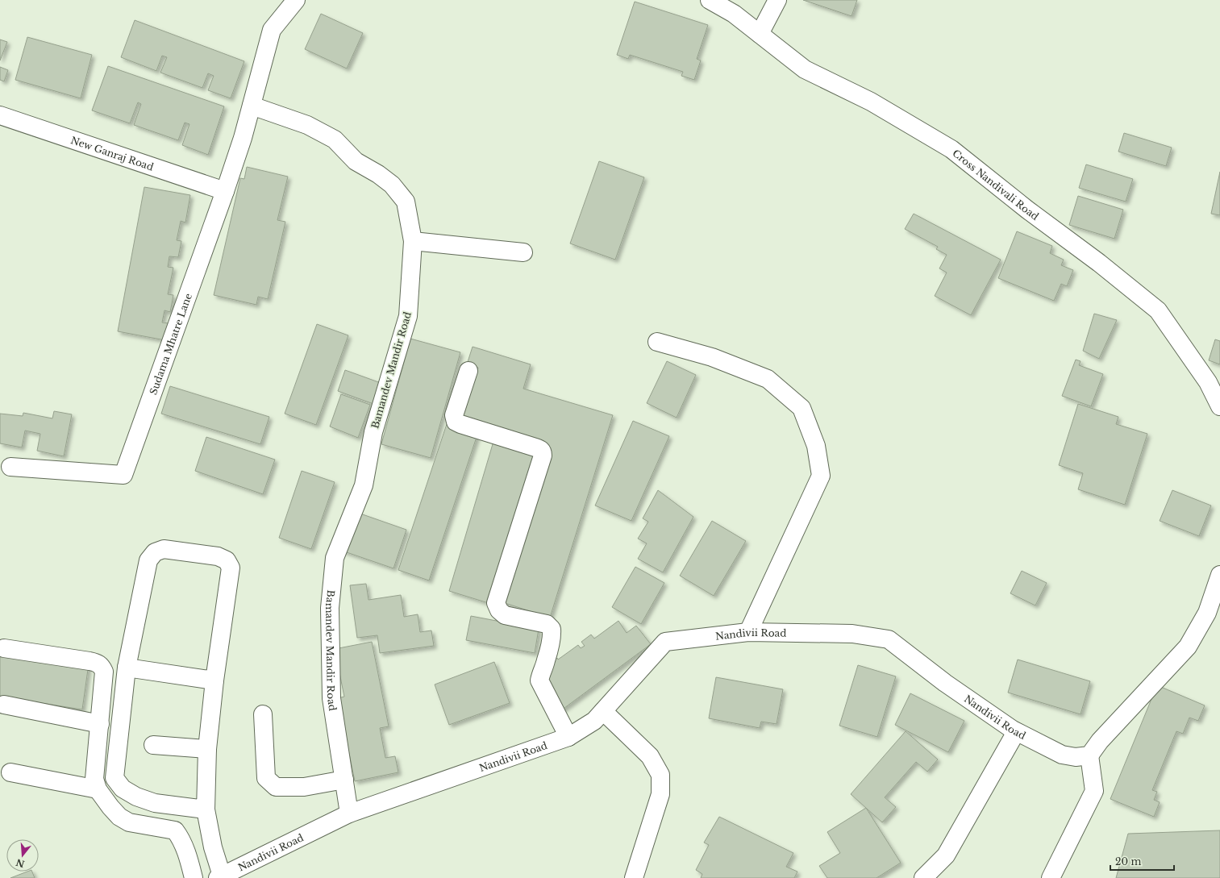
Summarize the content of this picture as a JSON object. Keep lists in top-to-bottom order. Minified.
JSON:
{"streets":{"street":["New Ganraj Road","Cross Nandivali Road","Sudama Mhatre Lane","Bamandev Mandir Road","Nandivii Road"]},"crossings":[["New Ganraj Road","Sudama Mhatre Lane"],["Sudama Mhatre Lane","Bamandev Mandir Road"],["Bamandev Mandir Road","Nandivii Road"]],"scale_bar":"20 m","north":"bottom"}
